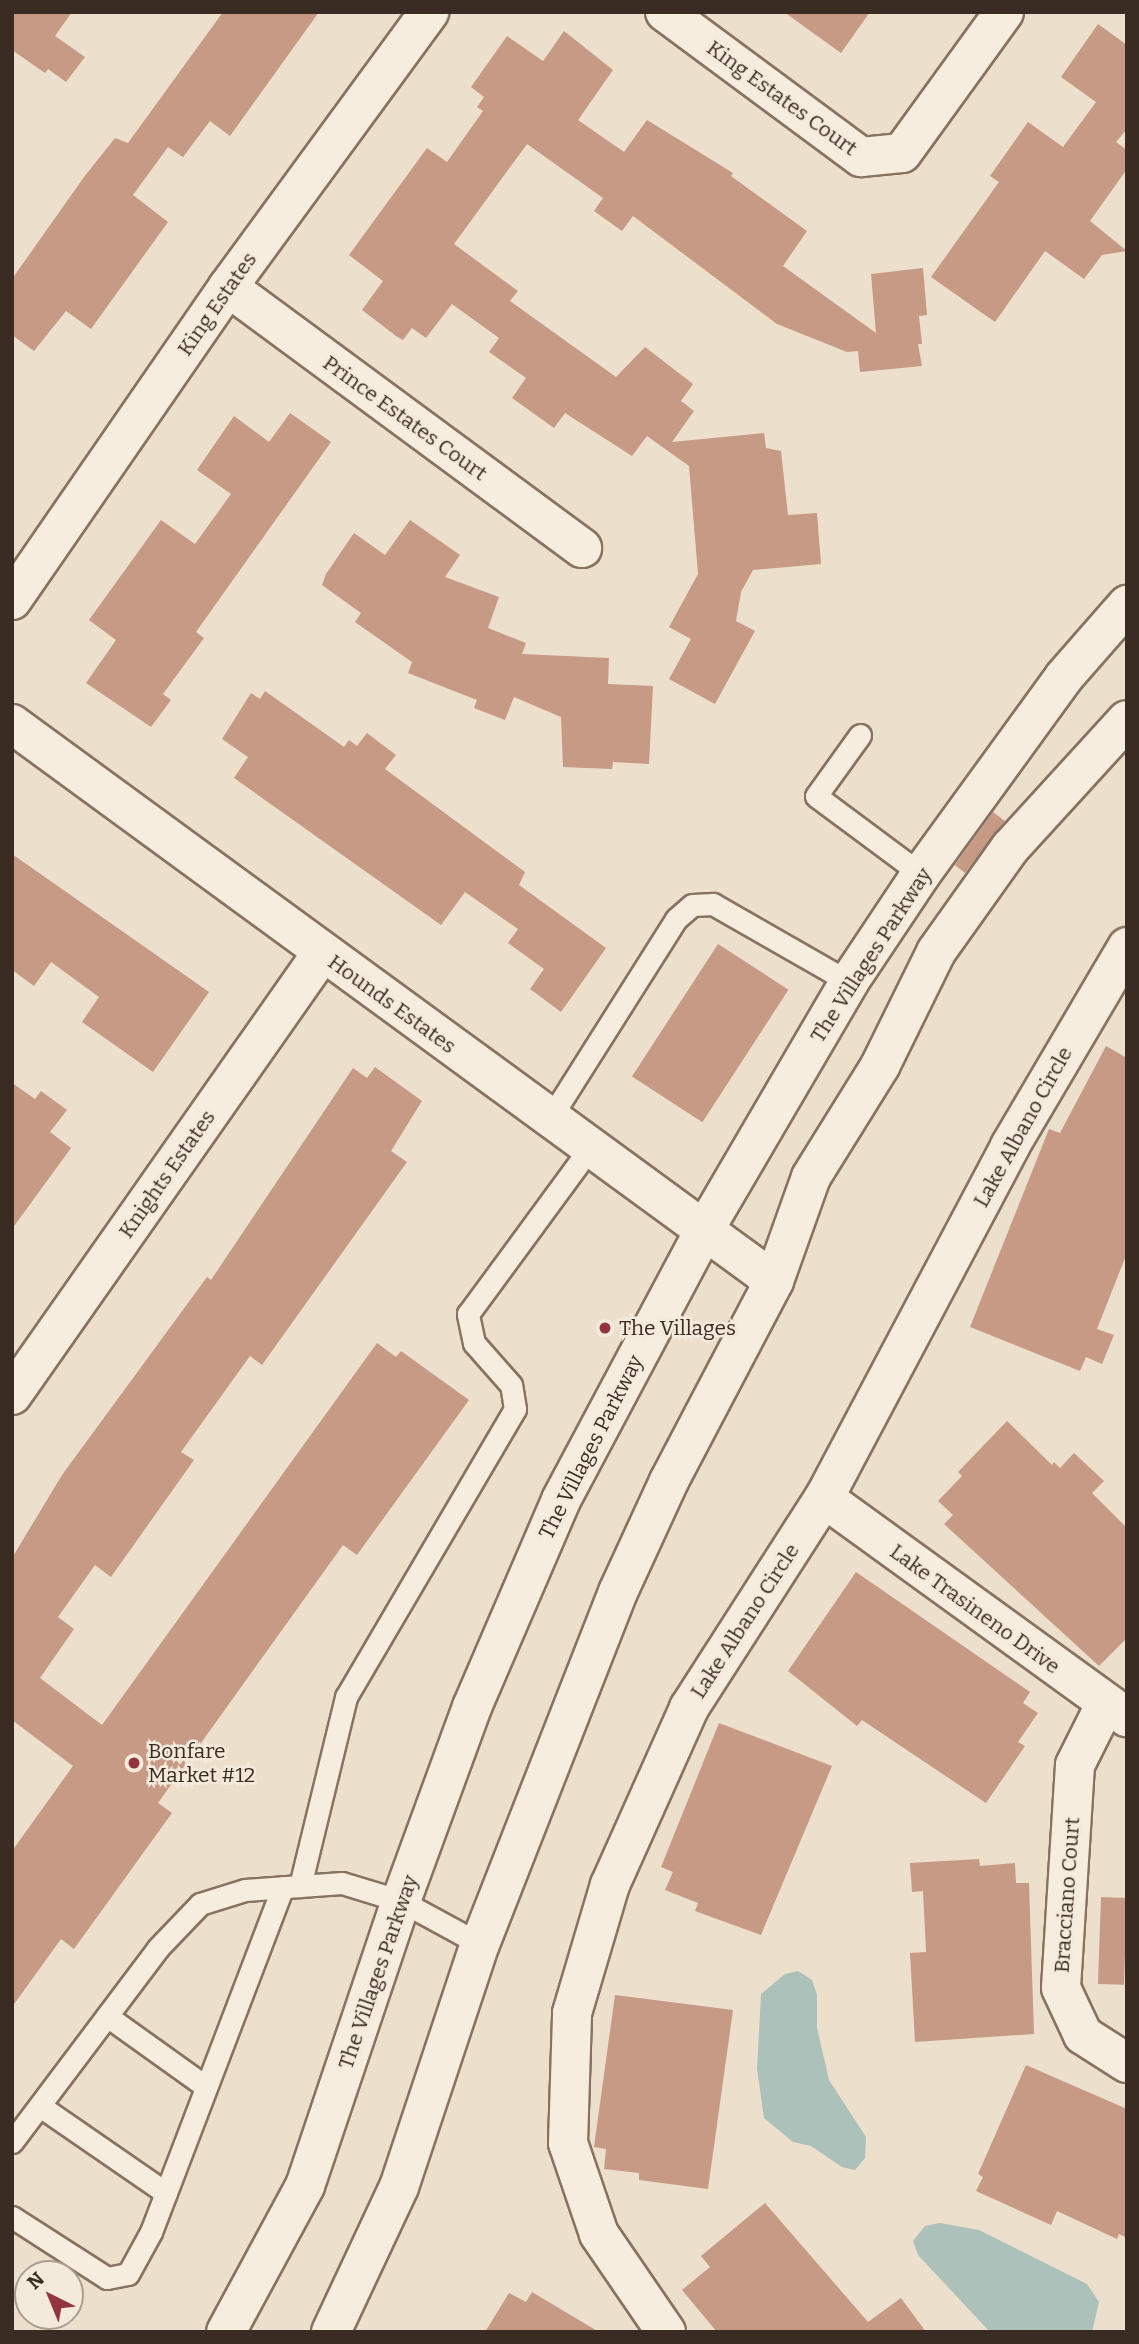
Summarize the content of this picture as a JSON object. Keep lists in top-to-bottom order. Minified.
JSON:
{"streets":{"street":["King Estates Court","King Estates","Prince Estates Court","The Villages Parkway","Hounds Estates","Lake Albano Circle","Knights Estates","Lake Trasineno Drive","Bracciano Court"]},"crossings":[["King Estates","Prince Estates Court"],["The Villages Parkway","Hounds Estates"],["Hounds Estates","Knights Estates"],["Lake Albano Circle","Lake Trasineno Drive"],["Lake Trasineno Drive","Bracciano Court"]],"places":["The Villages","Bonfare Market #12"],"north":"top left"}
